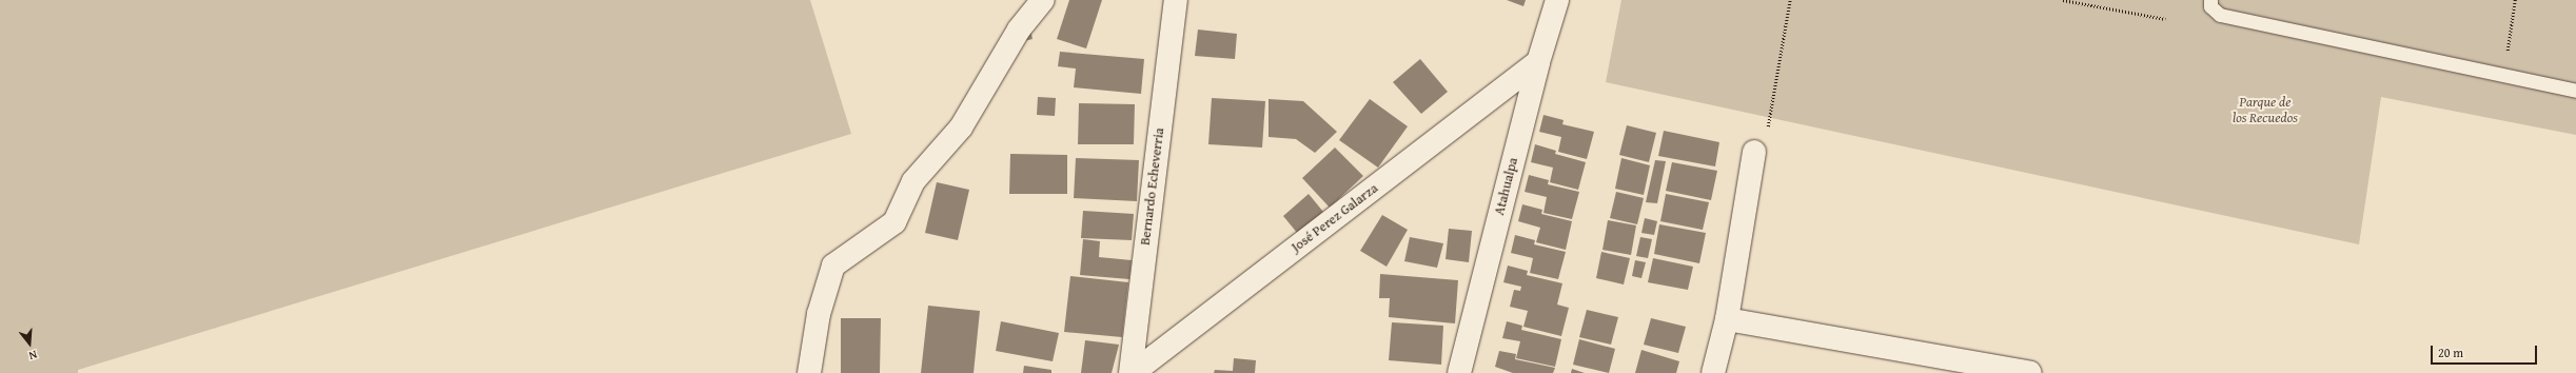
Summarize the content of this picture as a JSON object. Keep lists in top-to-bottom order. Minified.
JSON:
{"streets":{"street":["Bernardo Echeverria","Atahualpa","José Perez Galarza"]},"crossings":[["Bernardo Echeverria","José Perez Galarza"],["Atahualpa","José Perez Galarza"]],"parks":["Parque de los Recuedos"],"scale_bar":"20 m","north":"bottom"}
